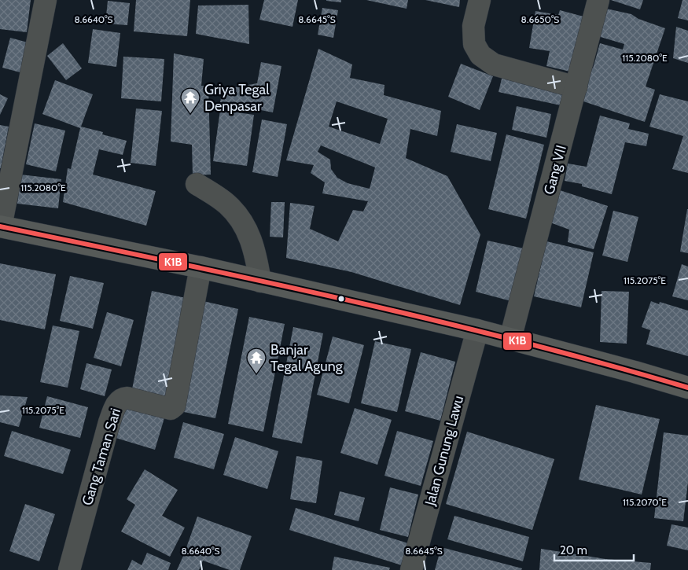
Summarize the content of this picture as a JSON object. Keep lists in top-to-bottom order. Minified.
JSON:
{"streets":{"street":["Gang VII","Jalan Gunung Lawu","Gang Taman Sari"]},"places":{"temple":["Griya Tegal Denpasar","Banjar Tegal Agung"]},"lines":["transit line K1B"],"scale_bar":"20 m","coordinates":["8.6640°S","8.6645°S","8.6650°S","115.2080°E","115.2075°E","115.2070°E"]}
